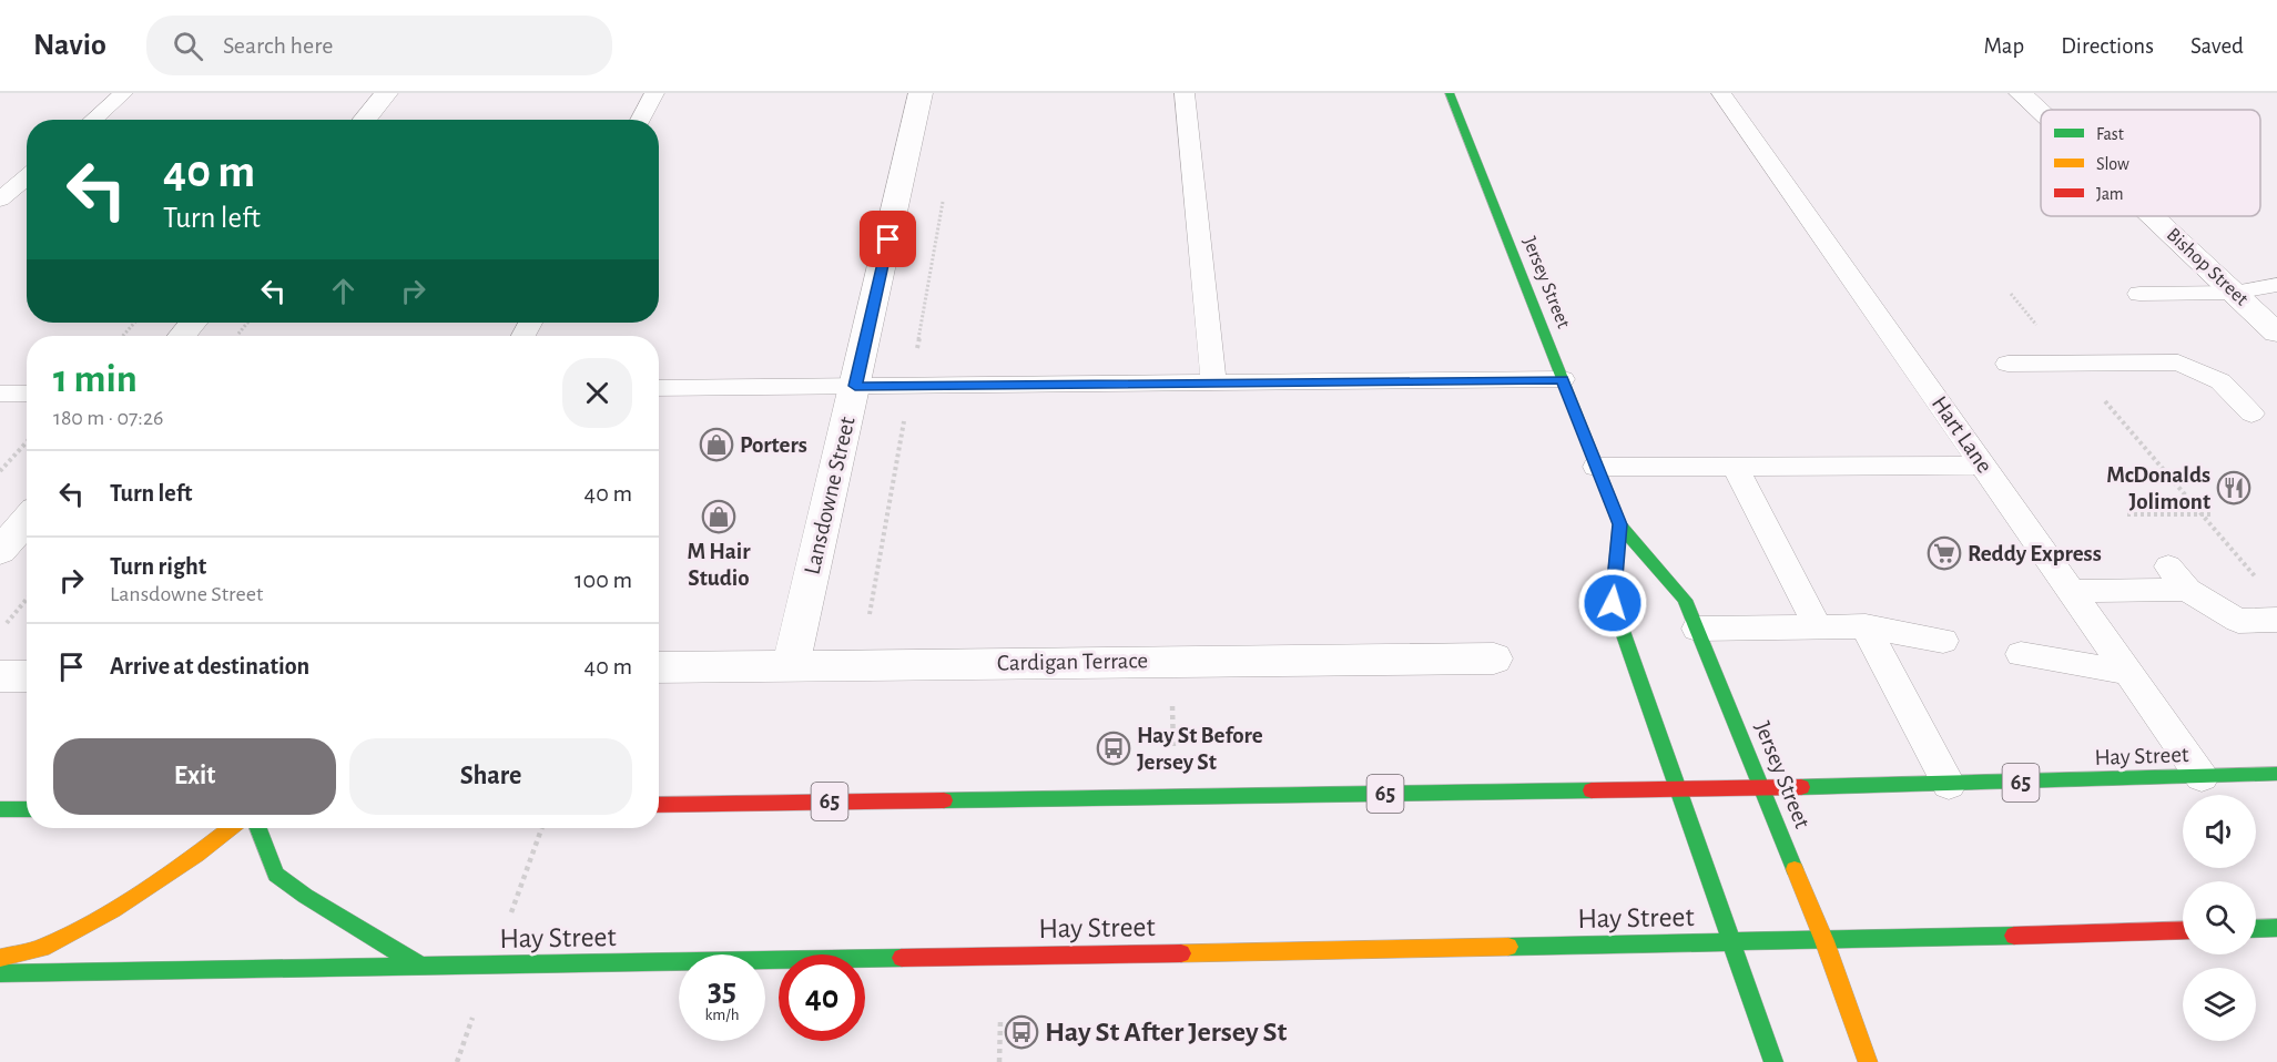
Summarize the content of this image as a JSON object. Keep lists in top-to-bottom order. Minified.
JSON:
{"streets":{"main road":["Jersey Street","Hay Street","65"],"street":["Bishop Street","Lansdowne Street","Cardigan Terrace"],"lane":["Hart Lane"]},"crossings":[["Jersey Street","Hay Street"],["Hart Lane","Hay Street"],["Lansdowne Street","Cardigan Terrace"]],"places":{"shop":["Porters","M Hair Studio"],"restaurant":["McDonalds Jolimont"],"supermarket":["Reddy Express"],"bus stop":["Hay St Before Jersey St","Hay St After Jersey St"]},"legend":["Fast","Slow","Jam"],"page":{"header":"Navio","search":"Search here","nav":["Map","Directions","Saved"],"turn":["40 m","Turn left"],"heading":["1 min","180 m · 07:26"],"list":[{"name":"Turn left","value":"40 m"},{"name":"Turn right","note":"Lansdowne Street","value":"100 m"},{"name":"Arrive at destination","value":"40 m"}],"buttons":["Exit","Share"],"speed":"35 km/h","limit":"40"}}
